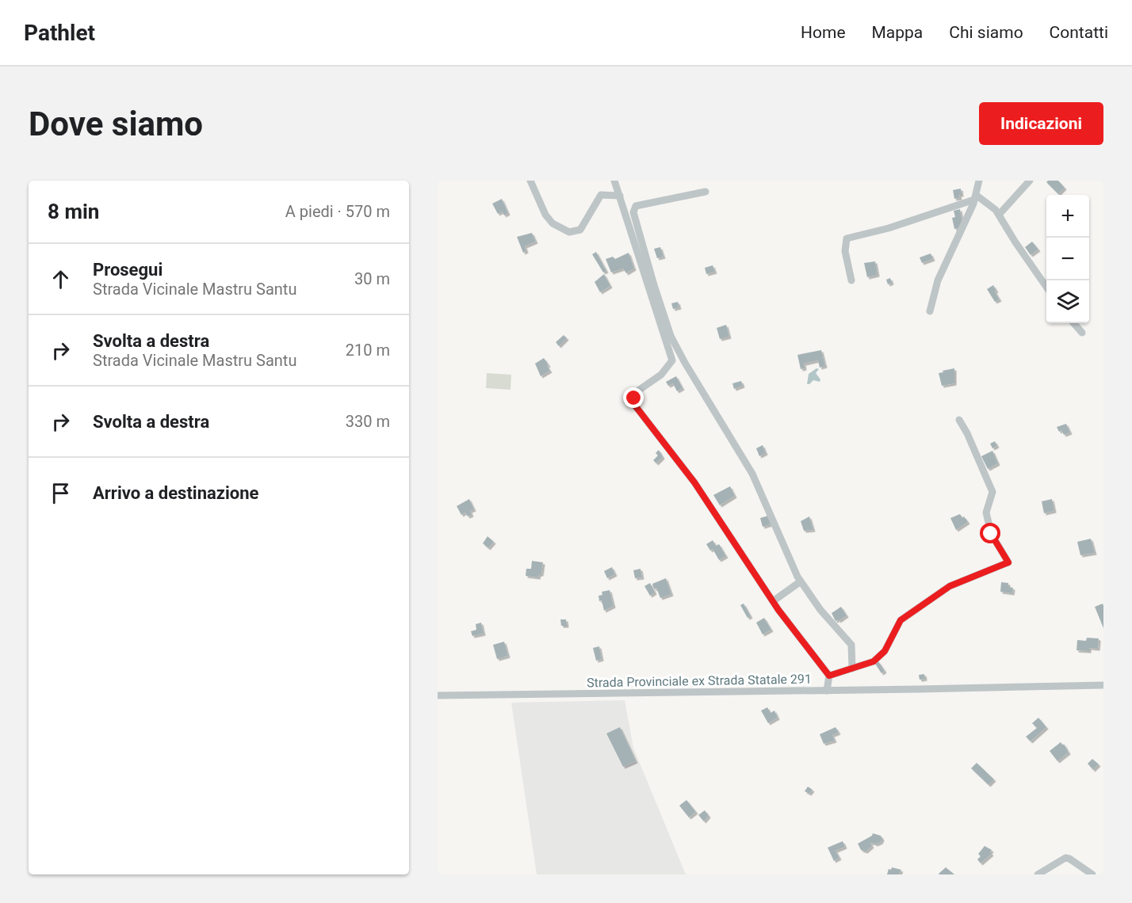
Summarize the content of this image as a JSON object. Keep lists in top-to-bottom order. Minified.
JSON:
{"streets":{"street":["Strada Provinciale ex Strada Statale 291"]},"page":{"header":"Pathlet","nav":["Home","Mappa","Chi siamo","Contatti"],"buttons":"Indicazioni","title":"Dove siamo","heading":["8 min","A piedi · 570 m"],"map_buttons":["+","−"],"list":[["Prosegui","Strada Vicinale Mastru Santu","30 m"],["Svolta a destra","Strada Vicinale Mastru Santu","210 m"],["Svolta a destra","330 m"],"Arrivo a destinazione"]}}
